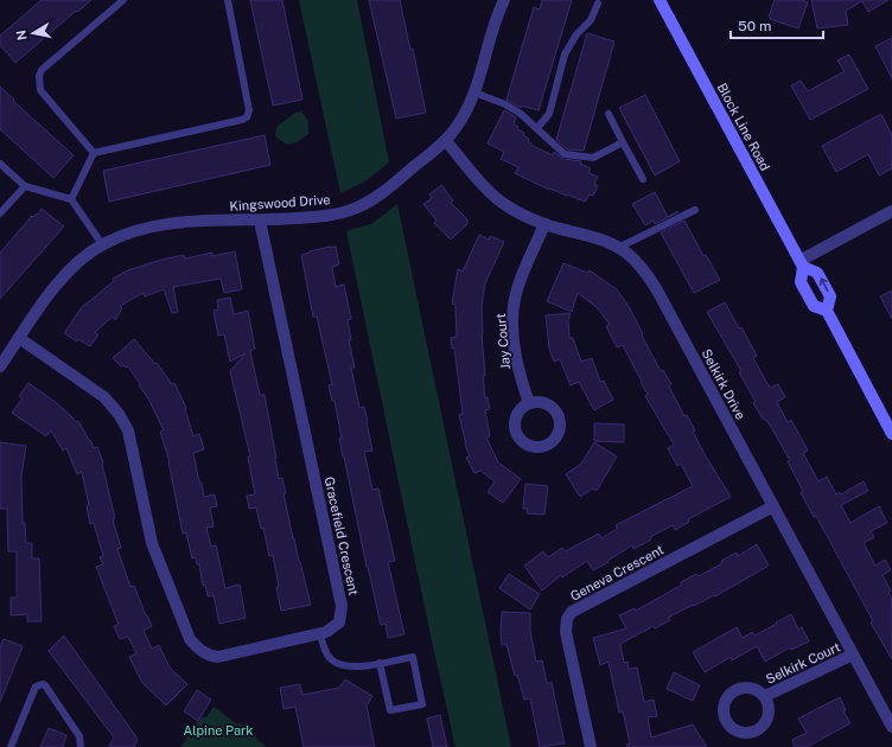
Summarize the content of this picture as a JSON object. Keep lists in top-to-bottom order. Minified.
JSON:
{"streets":{"street":["Block Line Road","Kingswood Drive","Jay Court","Selkirk Drive","Gracefield Crescent","Geneva Crescent","Selkirk Court"]},"crossings":[["Kingswood Drive","Selkirk Drive"],["Kingswood Drive","Gracefield Crescent"],["Jay Court","Selkirk Drive"],["Selkirk Drive","Geneva Crescent"],["Selkirk Drive","Selkirk Court"]],"parks":["Alpine Park"],"scale_bar":"50 m","north":"left"}
